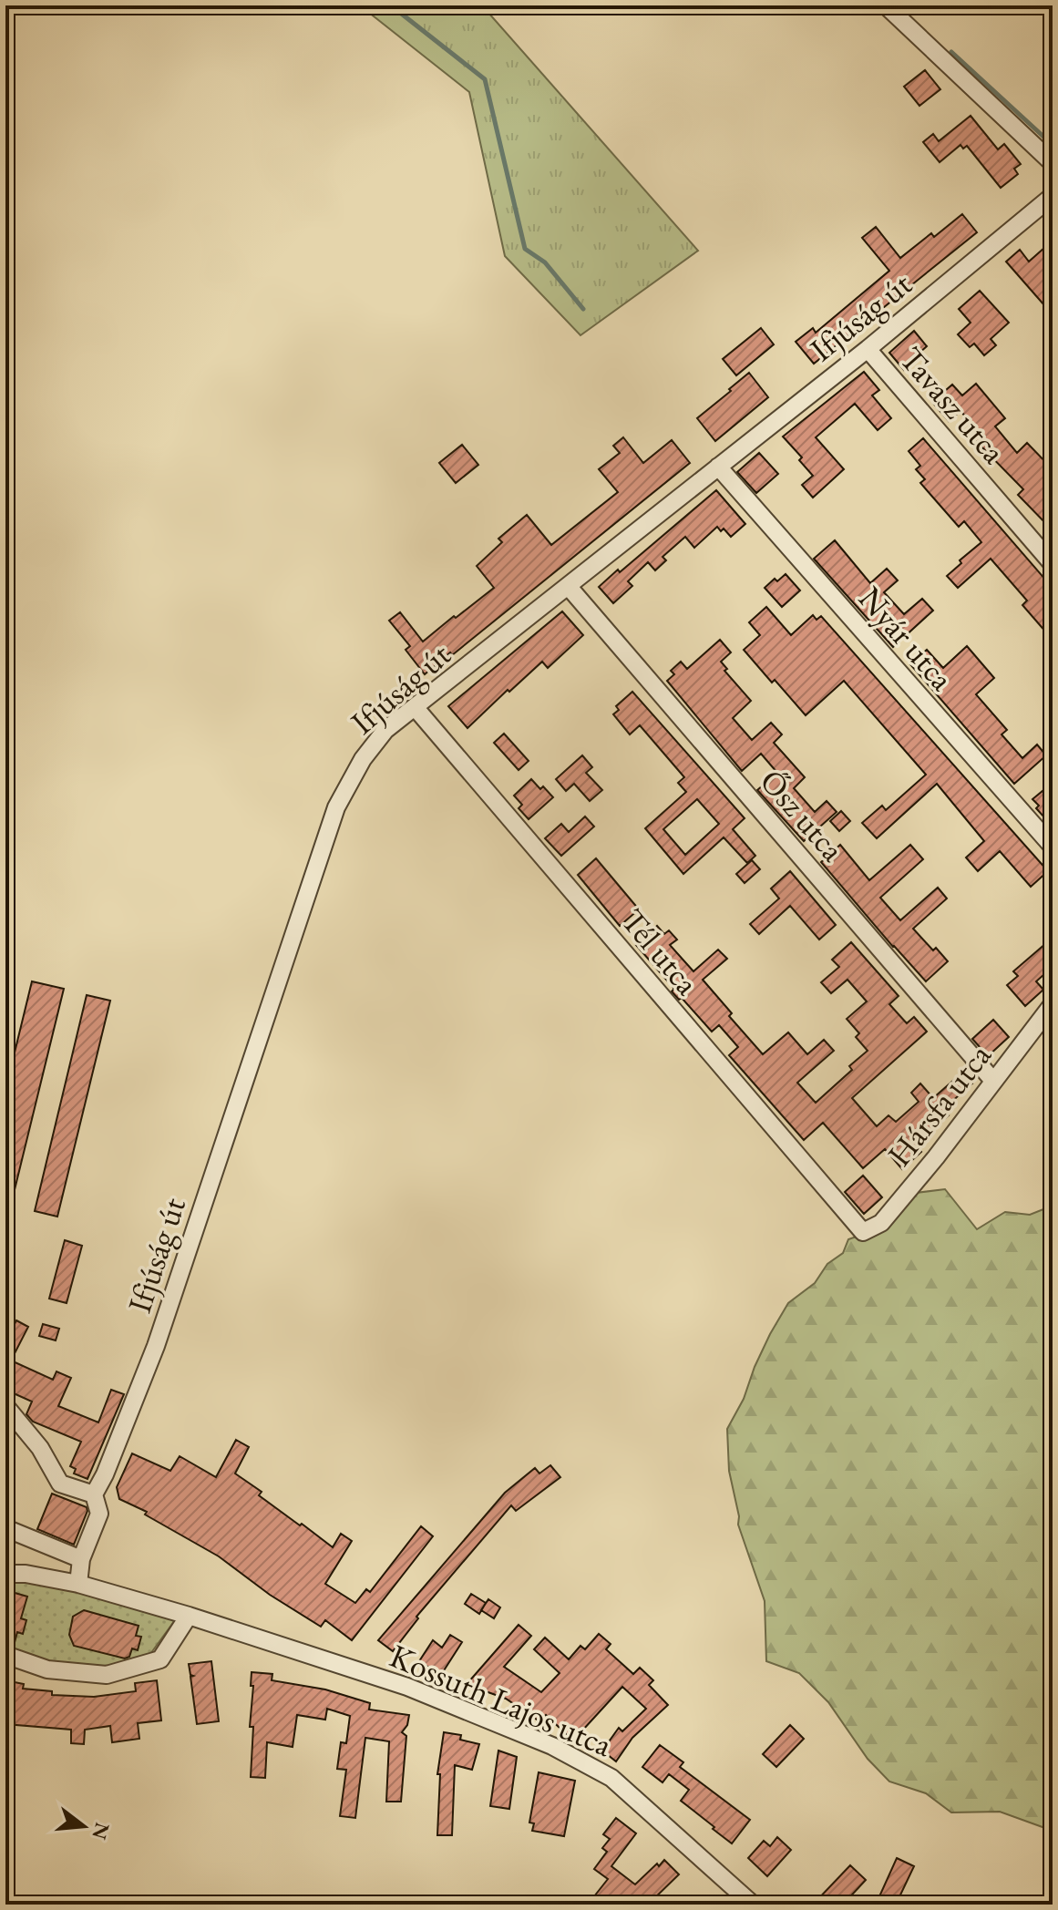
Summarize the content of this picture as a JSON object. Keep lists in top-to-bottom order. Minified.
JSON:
{"streets":{"street":["Ifjúság út","Tavasz utca","Nyár utca","Ősz utca","Tél utca","Hársfa utca","Kossuth Lajos utca"]},"crossings":[["Ifjúság út","Tavasz utca"],["Ifjúság út","Nyár utca"],["Ifjúság út","Ősz utca"],["Ifjúság út","Tél utca"],["Ősz utca","Hársfa utca"],["Tél utca","Hársfa utca"]],"north":"right"}
